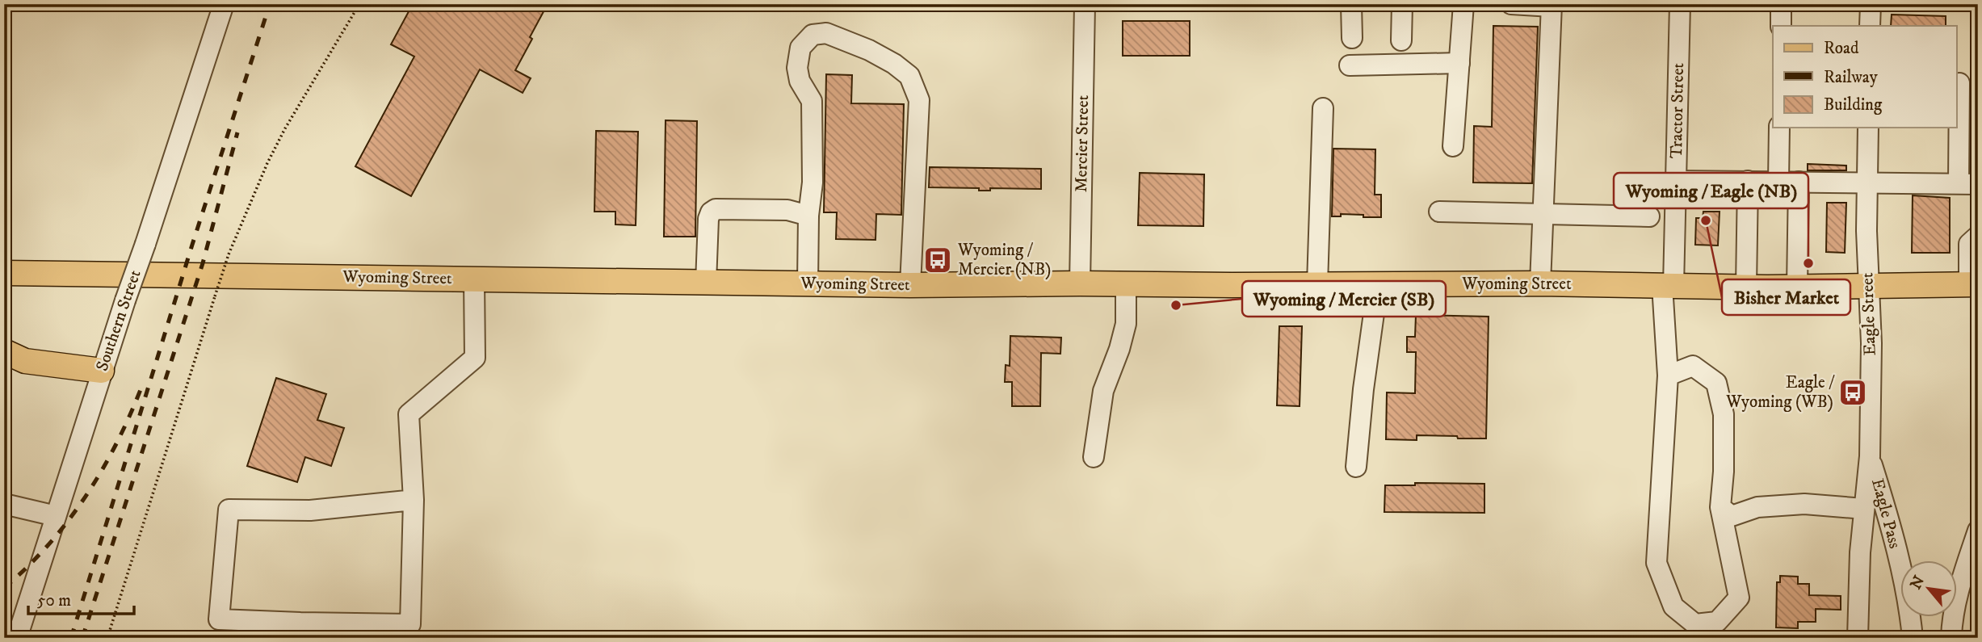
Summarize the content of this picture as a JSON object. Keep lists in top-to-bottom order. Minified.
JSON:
{"streets":{"main road":["Wyoming Street"],"street":["Tractor Street","Mercier Street","Eagle Street","Southern Street","Eagle Pass"]},"crossings":[["Tractor Street","Wyoming Street"],["Mercier Street","Wyoming Street"],["Wyoming Street","Eagle Street"],["Eagle Street","Eagle Pass"]],"places":{"other":["Bisher Market","Wyoming / Eagle (NB)","Wyoming / Mercier (SB)"],"bus stop":["Wyoming / Mercier (NB)","Eagle / Wyoming (WB)"]},"legend":["Road","Railway","Building"],"scale_bar":"50 m","north":"top left"}
